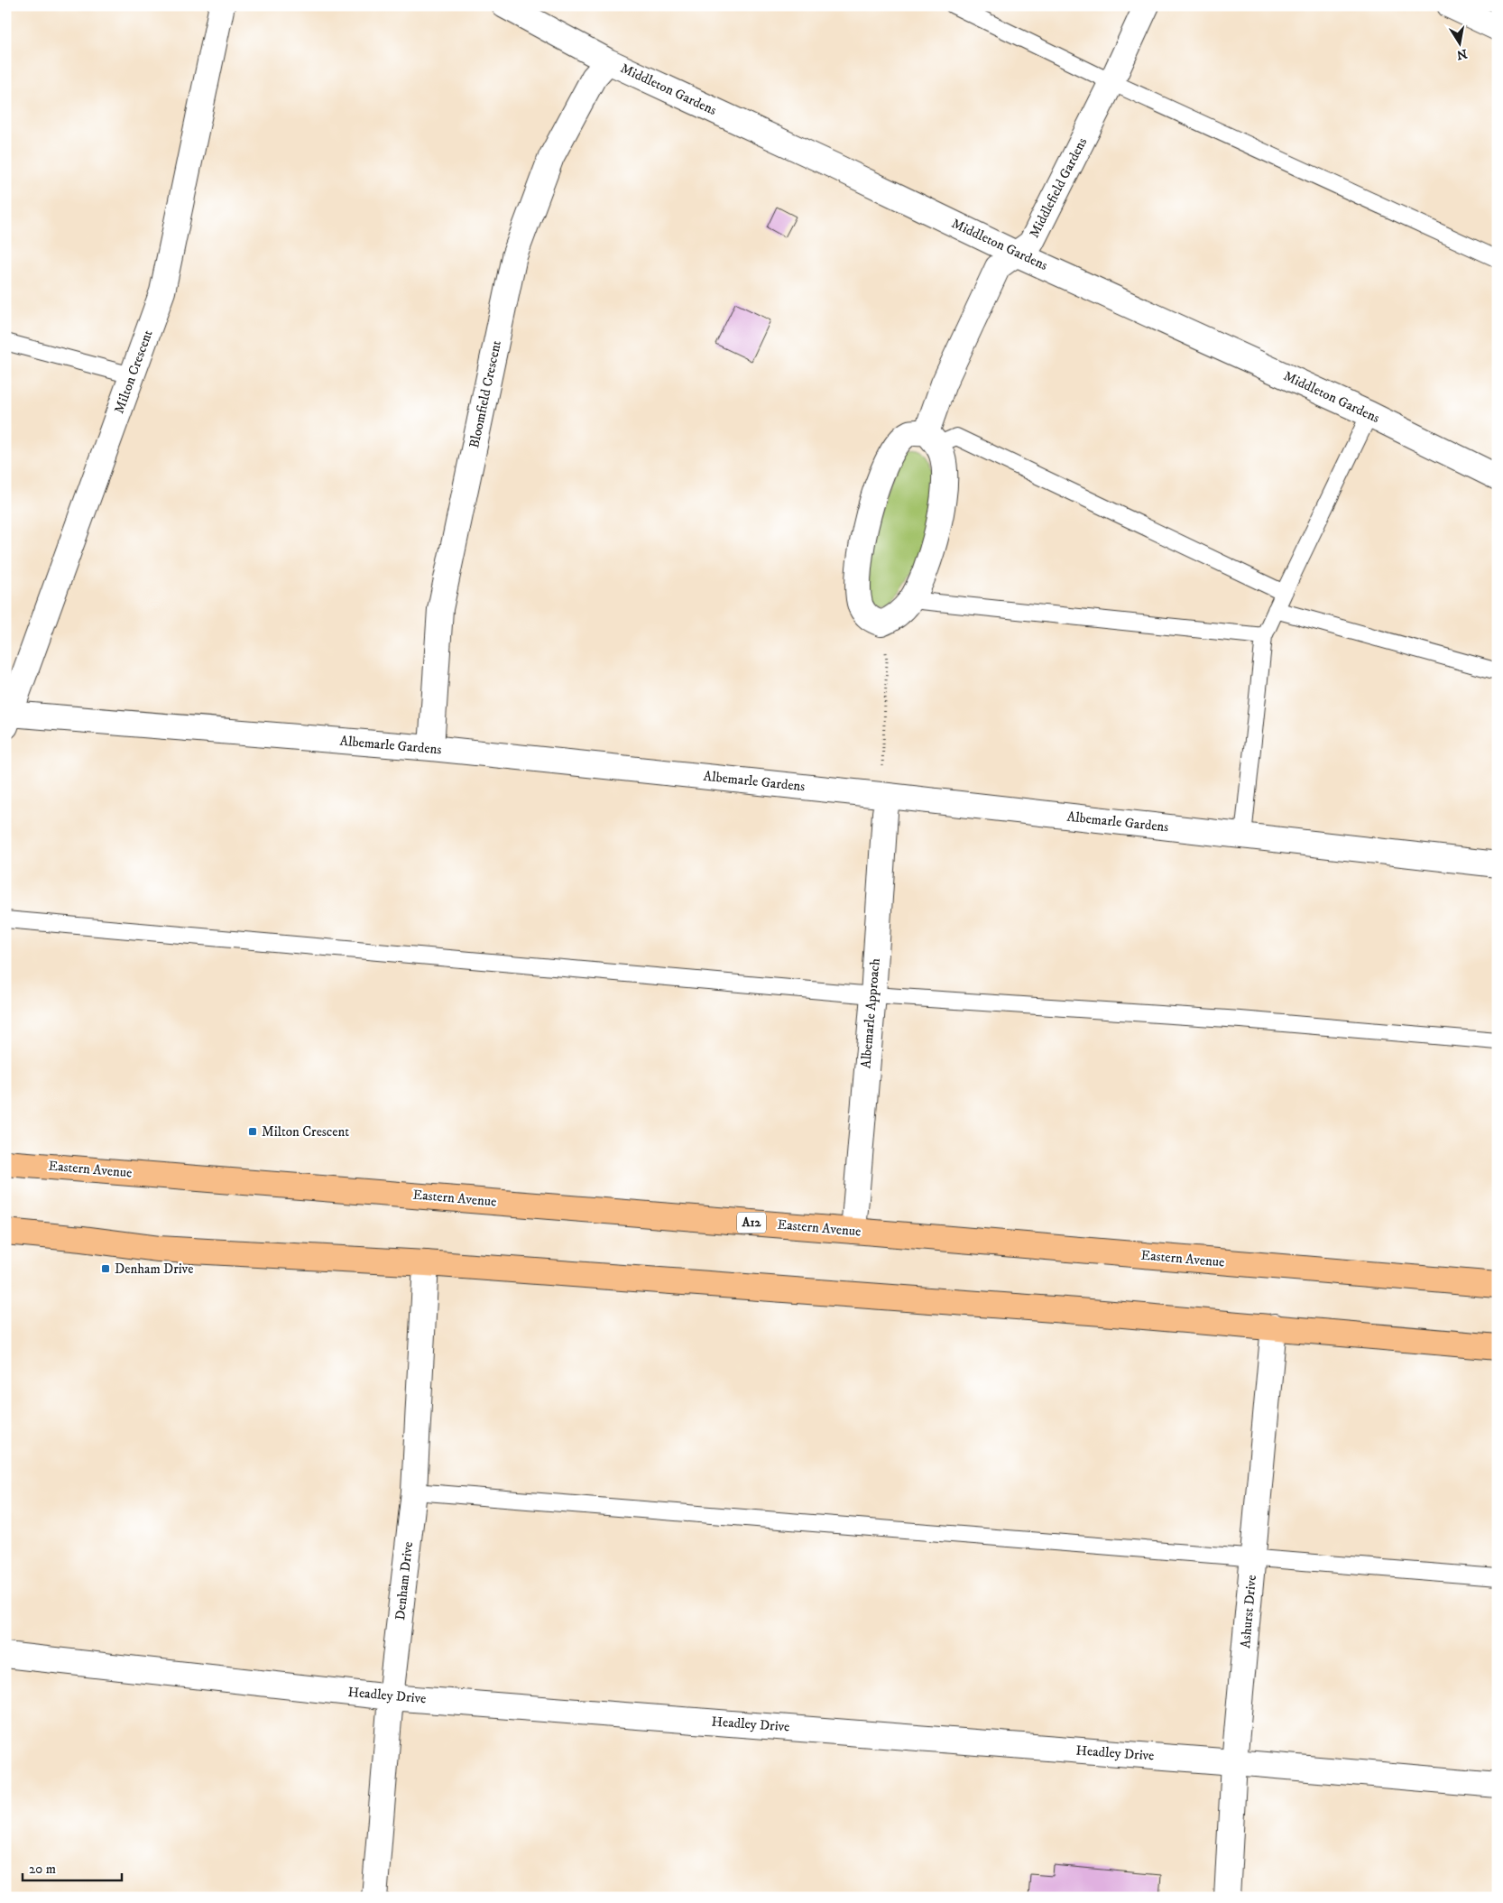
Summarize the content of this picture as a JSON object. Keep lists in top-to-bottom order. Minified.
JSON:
{"streets":{"highway":["Eastern Avenue","A12"],"street":["Middleton Gardens","Middlefield Gardens","Milton Crescent","Bloomfield Crescent","Albemarle Gardens","Albemarle Approach","Denham Drive","Ashurst Drive","Headley Drive"]},"crossings":[["Middleton Gardens","Middlefield Gardens"],["Middleton Gardens","Bloomfield Crescent"],["Milton Crescent","Albemarle Gardens"],["Bloomfield Crescent","Albemarle Gardens"],["Albemarle Gardens","Albemarle Approach"],["Albemarle Approach","Eastern Avenue"],["Denham Drive","Headley Drive"],["Ashurst Drive","Headley Drive"]],"places":{"transit":["Milton Crescent","Denham Drive"]},"scale_bar":"20 m","north":"bottom"}
